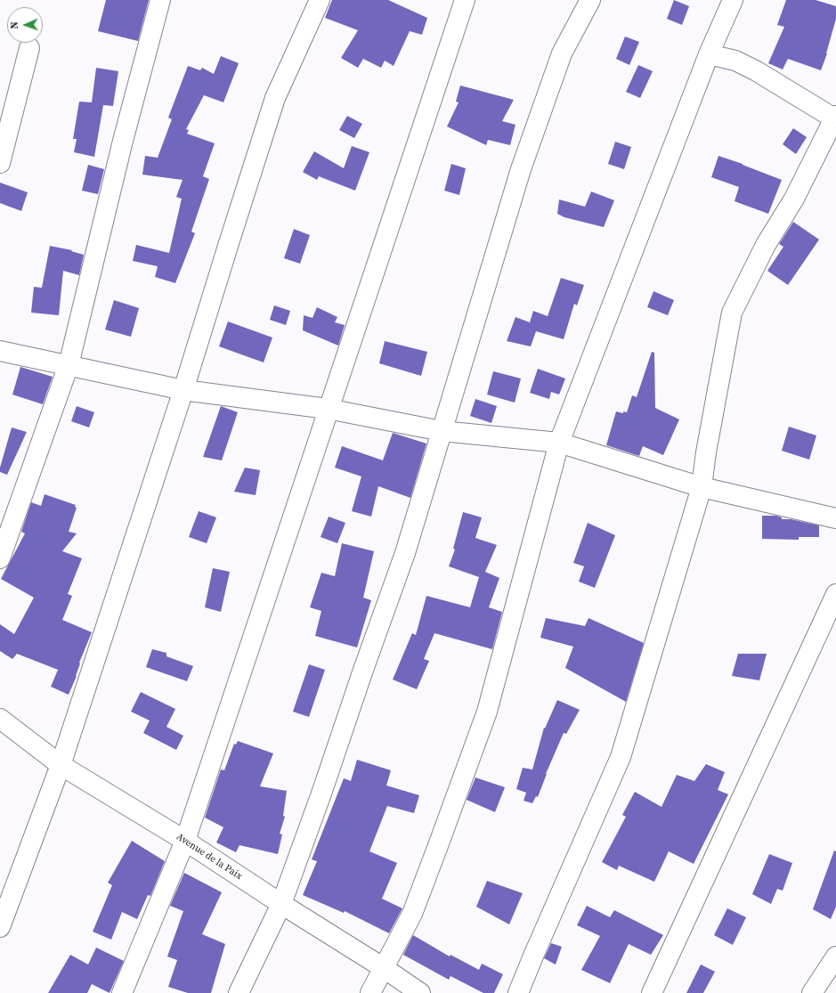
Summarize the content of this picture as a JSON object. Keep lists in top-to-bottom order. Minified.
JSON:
{"streets":{"street":["Avenue de la Paix"]},"north":"left"}
